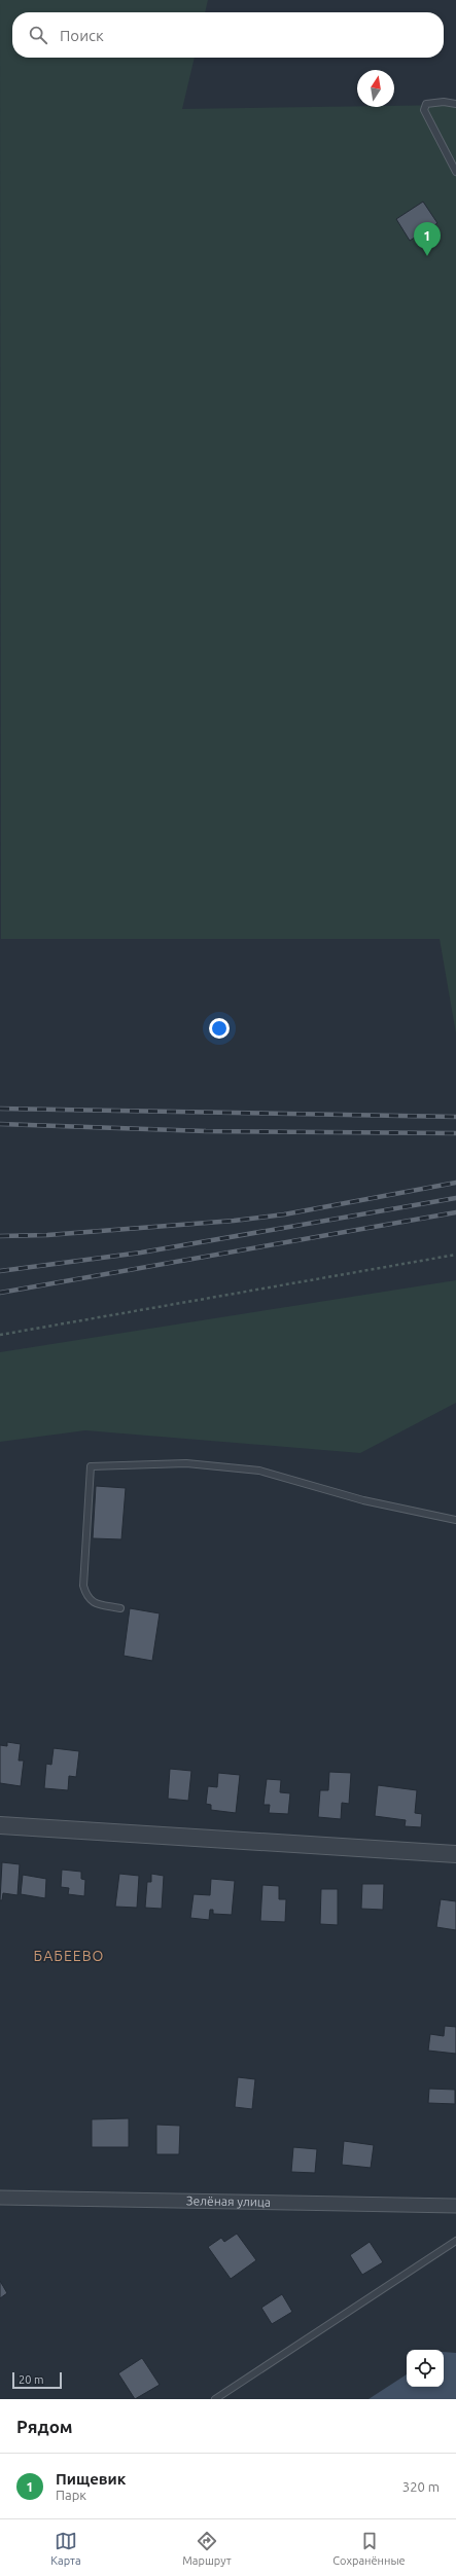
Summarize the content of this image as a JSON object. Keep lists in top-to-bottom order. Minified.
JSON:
{"streets":{"street":["Зелёная улица"]},"districts":["БАБЕЕВО"],"scale_bar":"20 m","north":"top","page":{"search":"Поиск","pins":"1","scale":"20 m","heading":"Рядом","list":[{"mark":"1","name":"Пищевик","note":"Парк","value":"320 m"}],"nav":["Карта","Маршрут","Сохранённые"]}}
